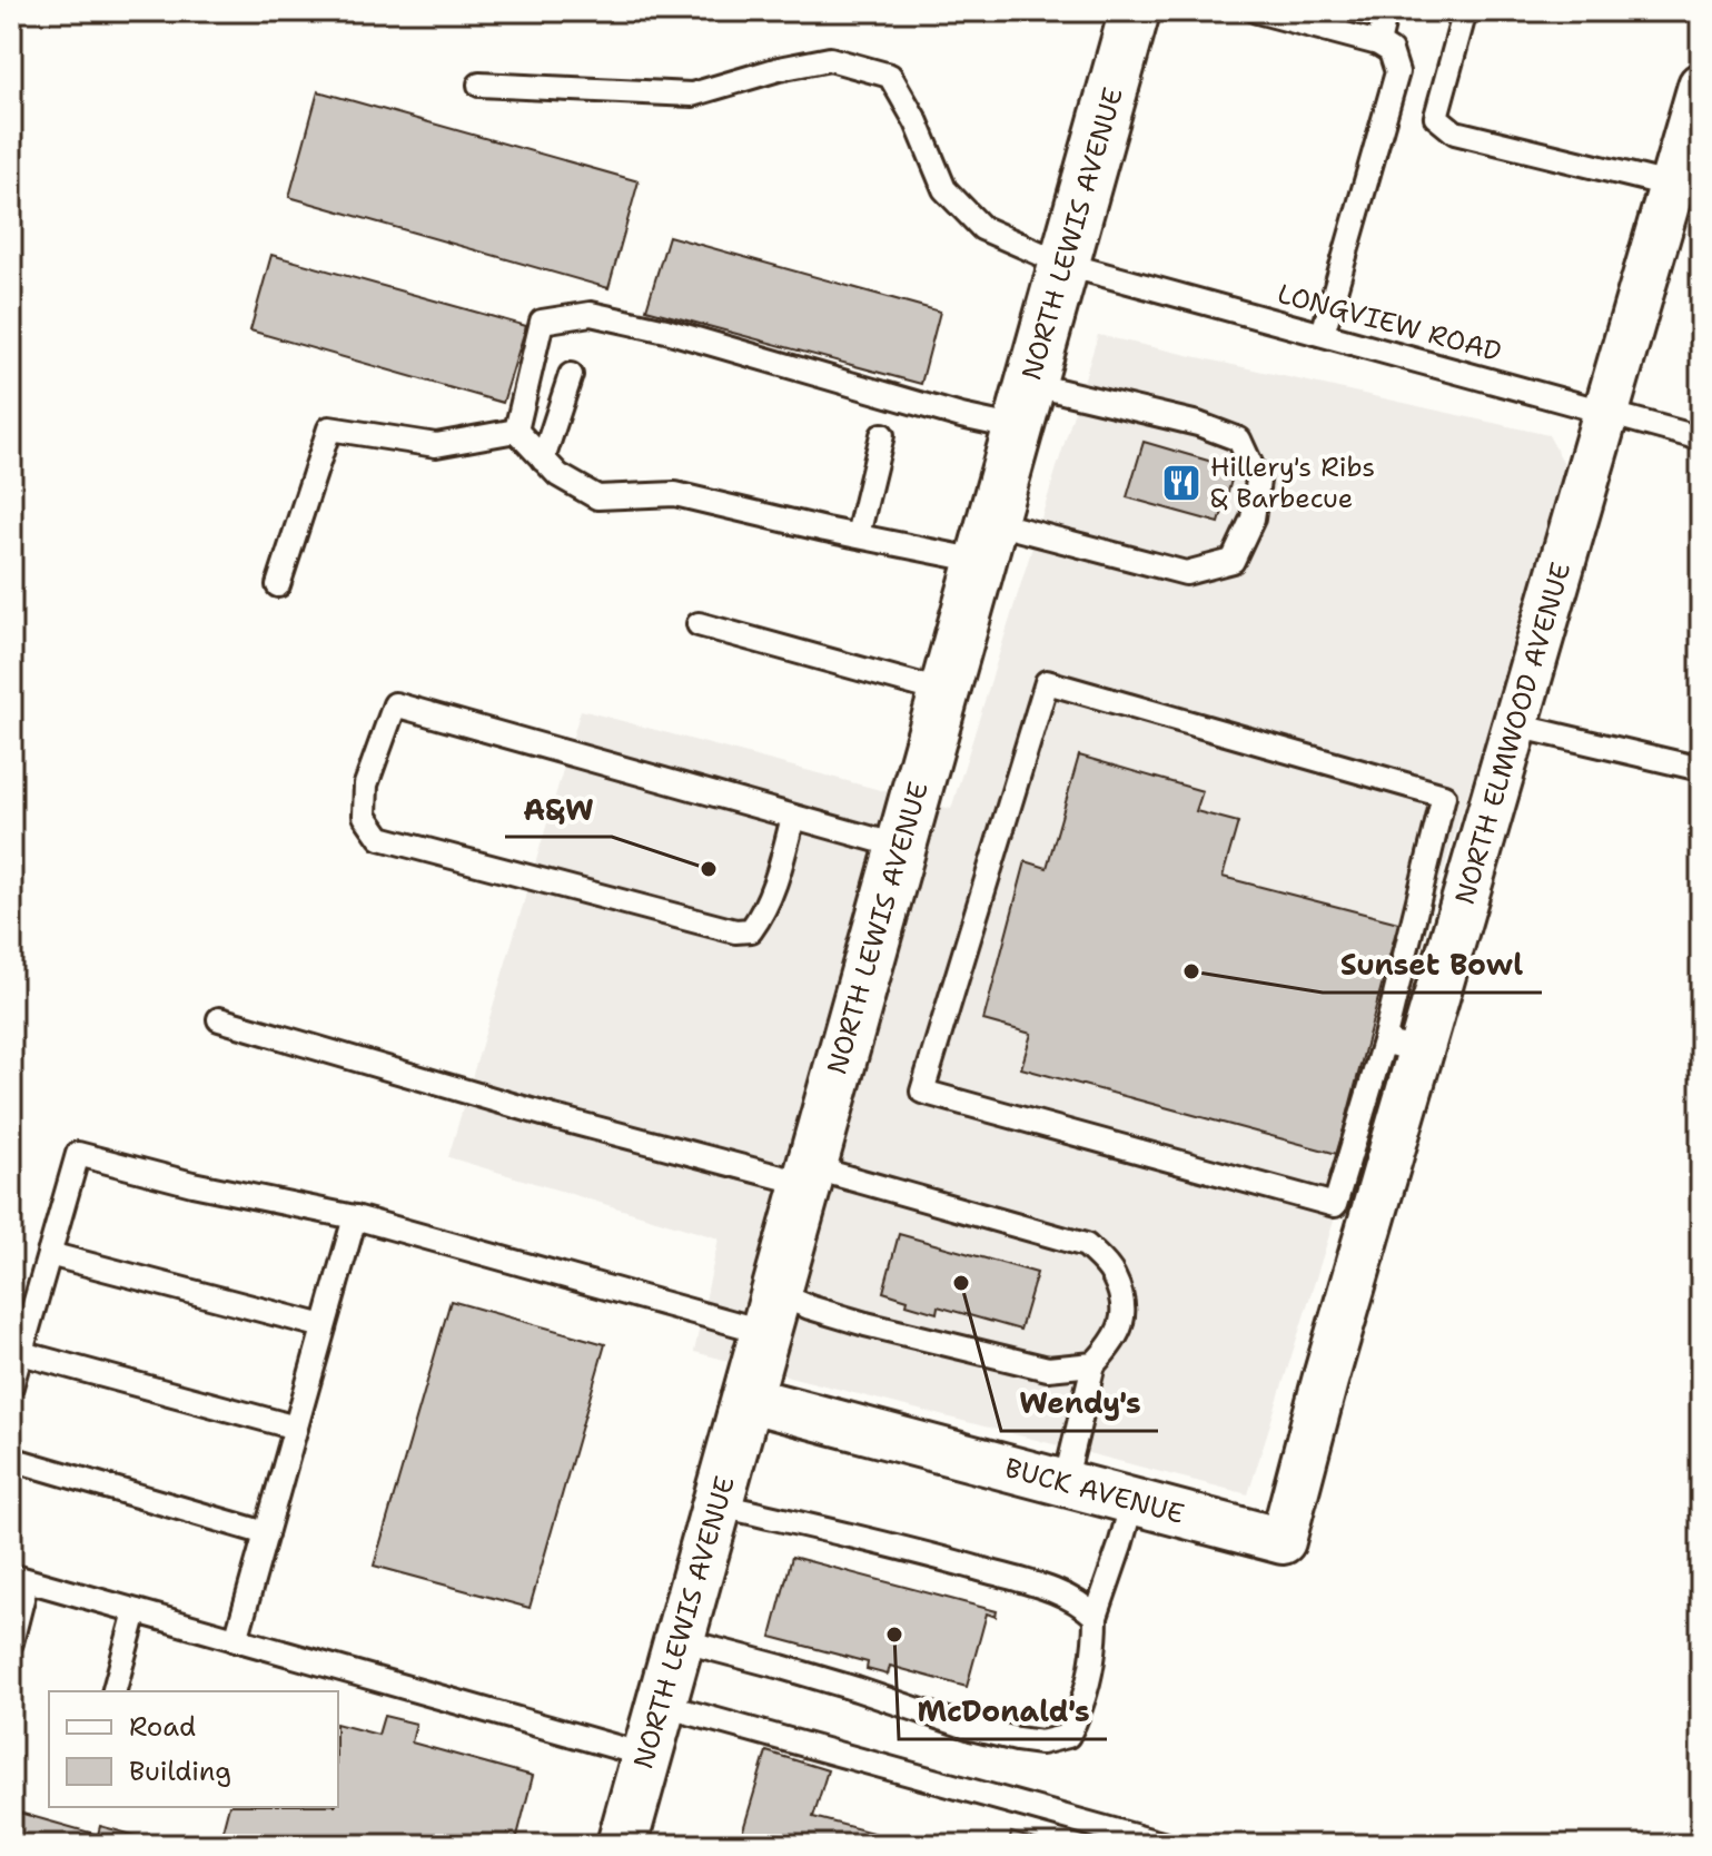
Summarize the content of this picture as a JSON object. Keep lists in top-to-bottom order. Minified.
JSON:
{"streets":{"main road":["NORTH LEWIS AVENUE"],"street":["NORTH ELMWOOD AVENUE","BUCK AVENUE"],"lane":["LONGVIEW ROAD"]},"crossings":[["NORTH LEWIS AVENUE","LONGVIEW ROAD"],["NORTH LEWIS AVENUE","BUCK AVENUE"],["LONGVIEW ROAD","NORTH ELMWOOD AVENUE"],["NORTH ELMWOOD AVENUE","BUCK AVENUE"]],"places":{"restaurant":["Hillery's Ribs & Barbecue"],"other":["A&W","Sunset Bowl","Wendy's","McDonald's"]},"legend":["Road","Building"]}
